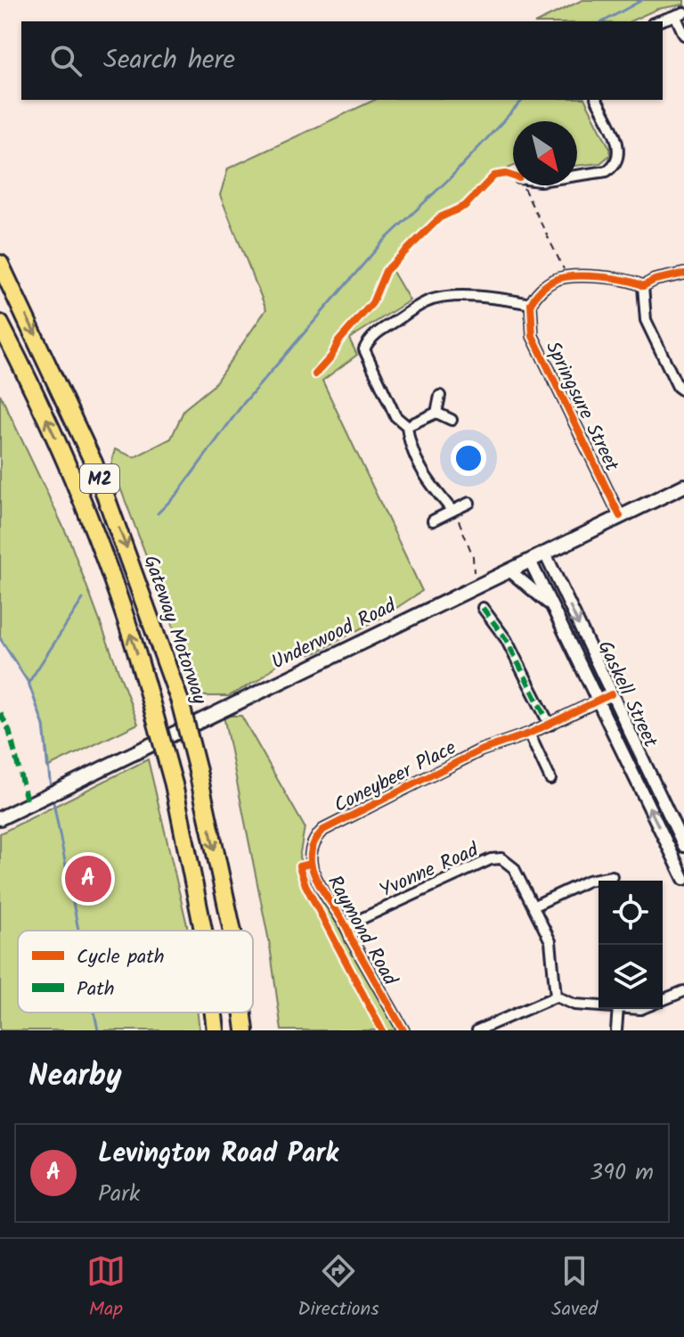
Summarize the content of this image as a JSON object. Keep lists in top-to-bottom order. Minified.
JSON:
{"streets":{"highway":["M2","Gateway Motorway"],"main road":["Underwood Road"],"street":["Springsure Street","Gaskell Street","Coneybeer Place","Yvonne Road","Raymond Road"]},"crossings":[["Springsure Street","Underwood Road"],["Underwood Road","Gaskell Street"],["Gaskell Street","Coneybeer Place"],["Coneybeer Place","Raymond Road"],["Yvonne Road","Raymond Road"]],"legend":["Cycle path","Path"],"north":"bottom right","page":{"search":"Search here","pins":"A","heading":"Nearby","list":[{"mark":"A","name":"Levington Road Park","note":"Park","value":"390 m"}],"nav":["Map","Directions","Saved"]}}
